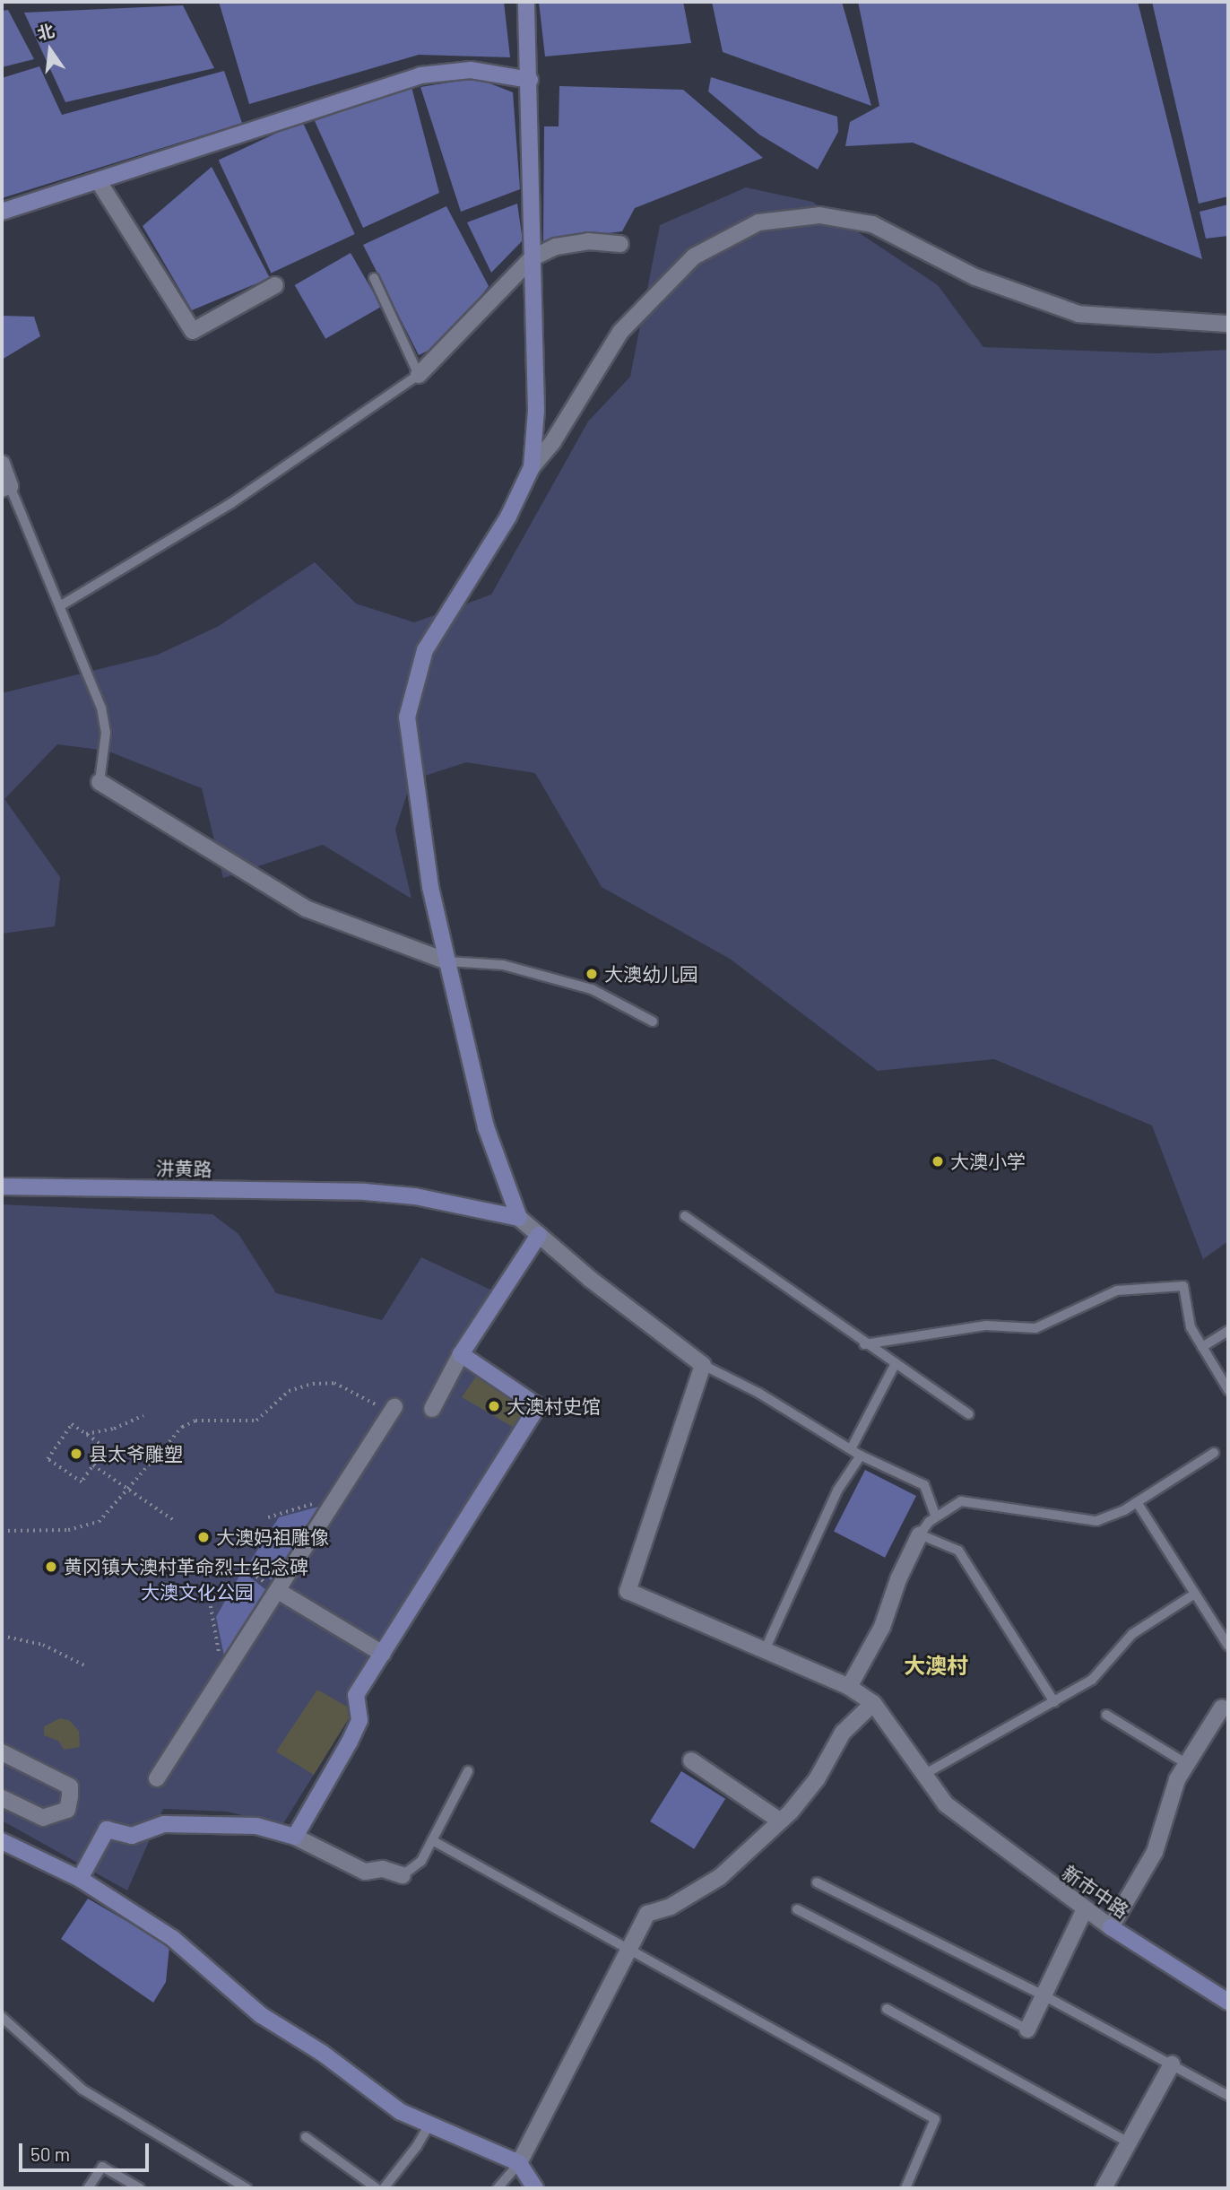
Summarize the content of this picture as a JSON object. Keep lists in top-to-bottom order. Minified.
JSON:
{"streets":{"street":["汫黄路","新市中路"]},"districts":["大澳村"],"parks":["大澳文化公园"],"places":["大澳幼儿园","大澳小学","大澳村史馆","县太爷雕塑","大澳妈祖雕像","黄冈镇大澳村革命烈士纪念碑"],"scale_bar":"50 m","north":"top"}
